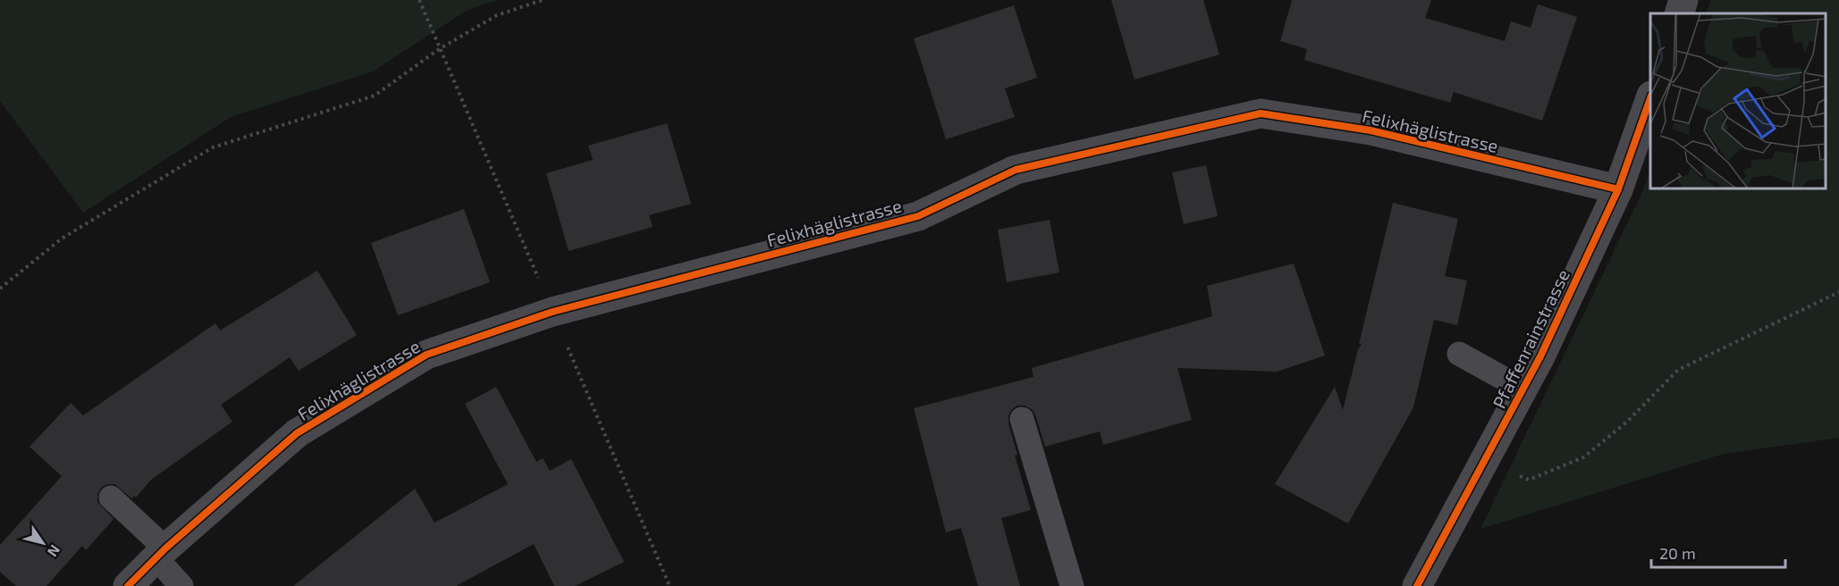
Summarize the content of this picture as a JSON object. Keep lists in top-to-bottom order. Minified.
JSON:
{"streets":{"street":["Felixhäglistrasse","Pfaffenrainstrasse"]},"crossings":[["Felixhäglistrasse","Pfaffenrainstrasse"]],"scale_bar":"20 m","north":"bottom right"}
